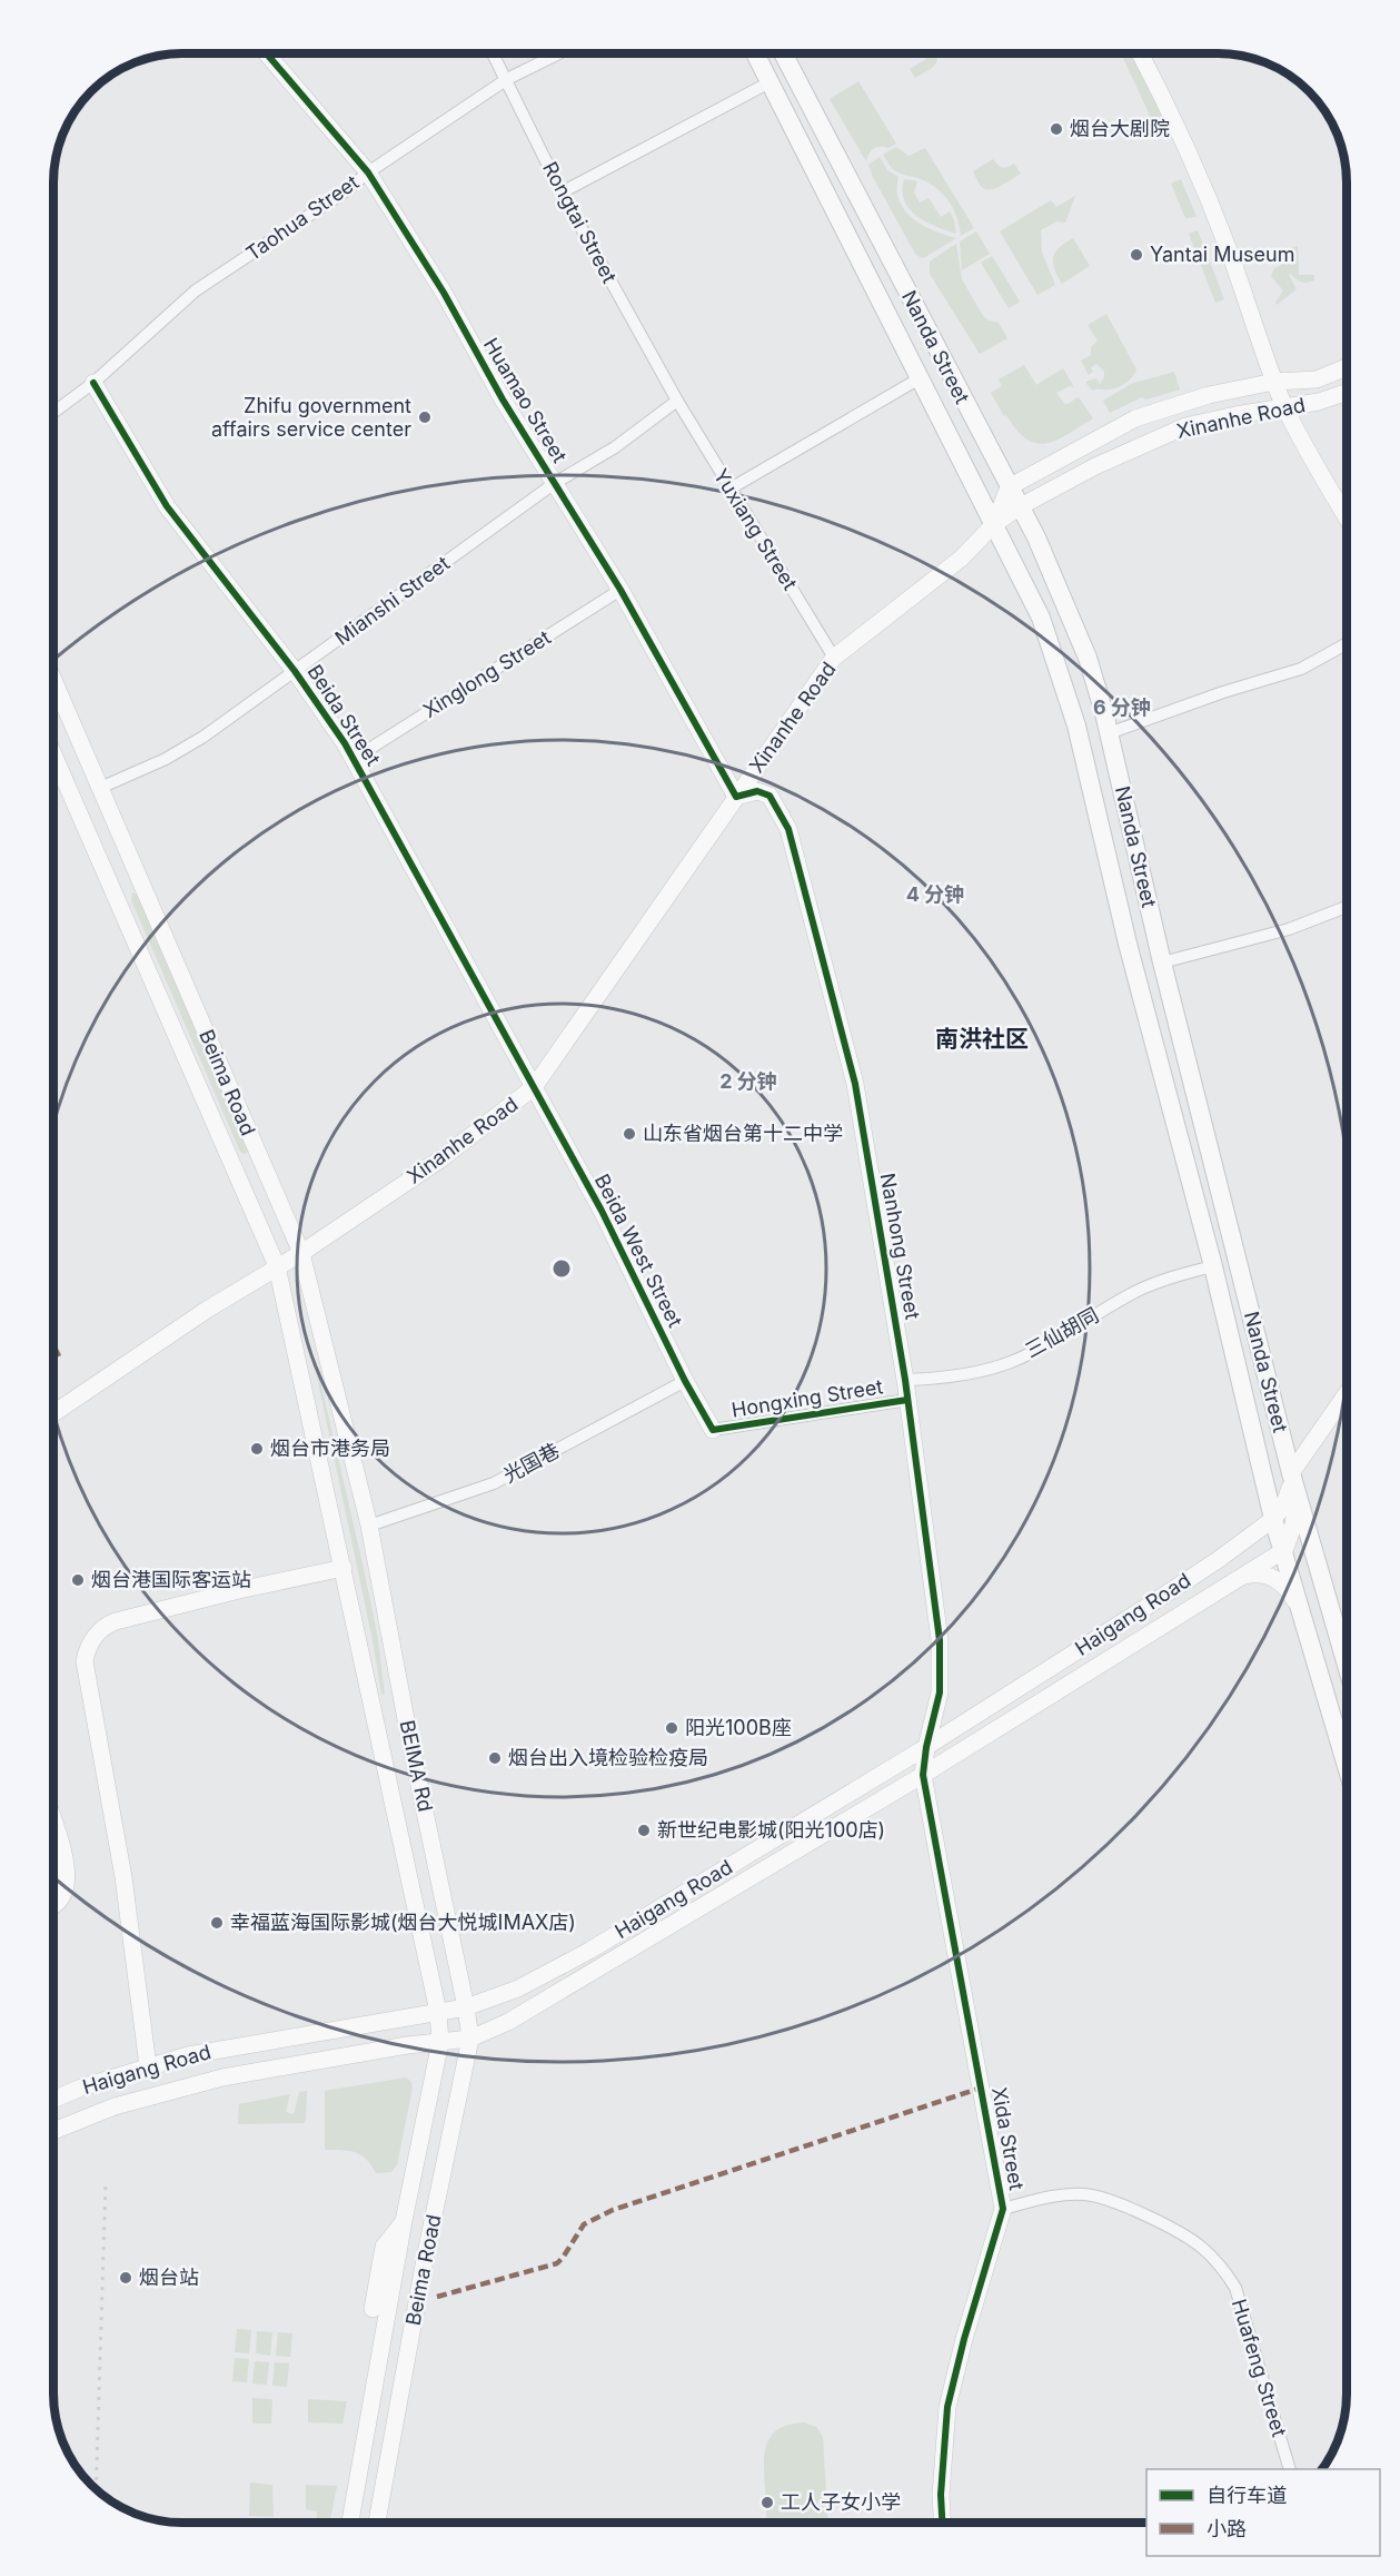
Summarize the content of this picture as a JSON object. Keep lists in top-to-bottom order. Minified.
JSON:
{"streets":{"main road":["Nanda Street","Huamao Street","Xinanhe Road","Beida Street","Beima Road","Nanhong Street","Beida West Street","Haigang Road","BEIMA Rd","Xida Street"],"street":["Taohua Street","Rongtai Street","Yuxiang Street","Mianshi Street","Xinglong Street","三仙胡同","Hongxing Street","光国巷","Huafeng Street"]},"crossings":[["Taohua Street","Rongtai Street"],["Taohua Street","Huamao Street"],["Taohua Street","Beida Street"],["Rongtai Street","Yuxiang Street"],["Rongtai Street","Mianshi Street"],["Nanda Street","Xinanhe Road"],["Nanda Street","三仙胡同"],["Nanda Street","Haigang Road"],["Huamao Street","Xinanhe Road"],["Huamao Street","Mianshi Street"],["Huamao Street","Xinglong Street"],["Huamao Street","Nanhong Street"],["Xinanhe Road","Yuxiang Street"],["Xinanhe Road","Beida Street"],["Xinanhe Road","Beima Road"],["Xinanhe Road","Nanhong Street"],["Xinanhe Road","Beida West Street"],["Yuxiang Street","Mianshi Street"],["Mianshi Street","Beida Street"],["Mianshi Street","Beima Road"],["Xinglong Street","Beida Street"],["Beida Street","Beida West Street"],["Beima Road","光国巷"],["Beima Road","Haigang Road"],["Beima Road","BEIMA Rd"],["Nanhong Street","三仙胡同"],["Nanhong Street","Hongxing Street"],["Nanhong Street","Haigang Road"],["Nanhong Street","Xida Street"],["Beida West Street","Hongxing Street"],["Beida West Street","光国巷"],["光国巷","BEIMA Rd"],["Haigang Road","BEIMA Rd"],["Haigang Road","Xida Street"],["Xida Street","Huafeng Street"]],"districts":["南洪社区"],"places":["烟台大剧院","Yantai Museum","Zhifu government affairs service center","山东省烟台第十二中学","烟台市港务局","烟台港国际客运站","阳光100B座","烟台出入境检验检疫局","新世纪电影城(阳光100店)","幸福蓝海国际影城(烟台大悦城IMAX店)","烟台站","工人子女小学"],"legend":["自行车道","小路"],"rings":["6 分钟","4 分钟","2 分钟"]}
